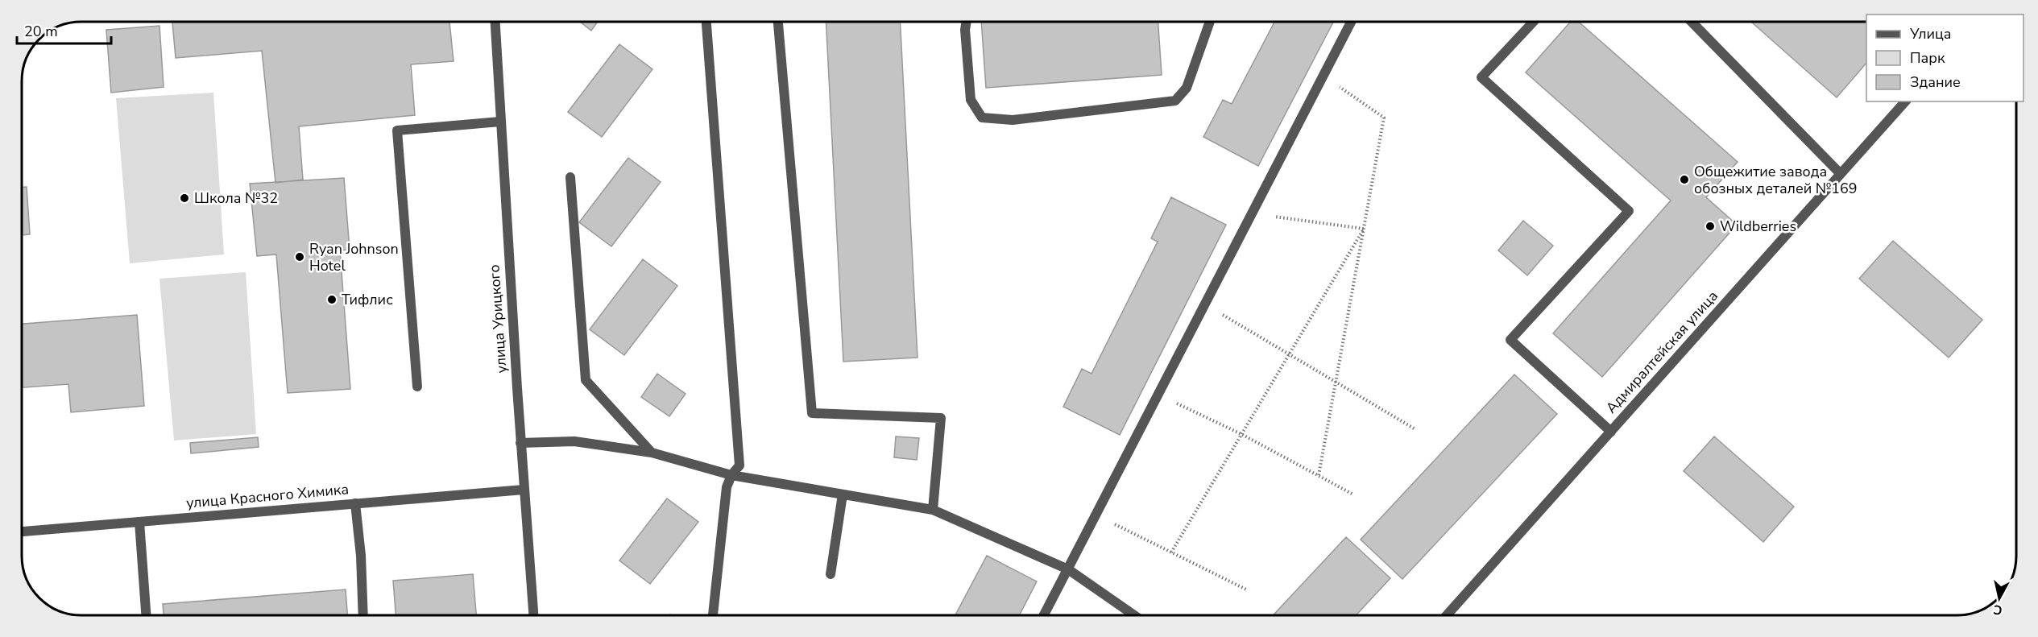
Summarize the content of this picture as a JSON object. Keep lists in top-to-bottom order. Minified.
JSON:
{"streets":{"street":["улица Урицкого","Адмиралтейская улица","улица Красного Химика"]},"crossings":[["улица Урицкого","улица Красного Химика"]],"places":["Общежитие завода обозных деталей №169","Школа №32","Wildberries","Ryan Johnson Hotel","Тифлис"],"legend":["Улица","Парк","Здание"],"scale_bar":"20 m","north":"bottom"}
